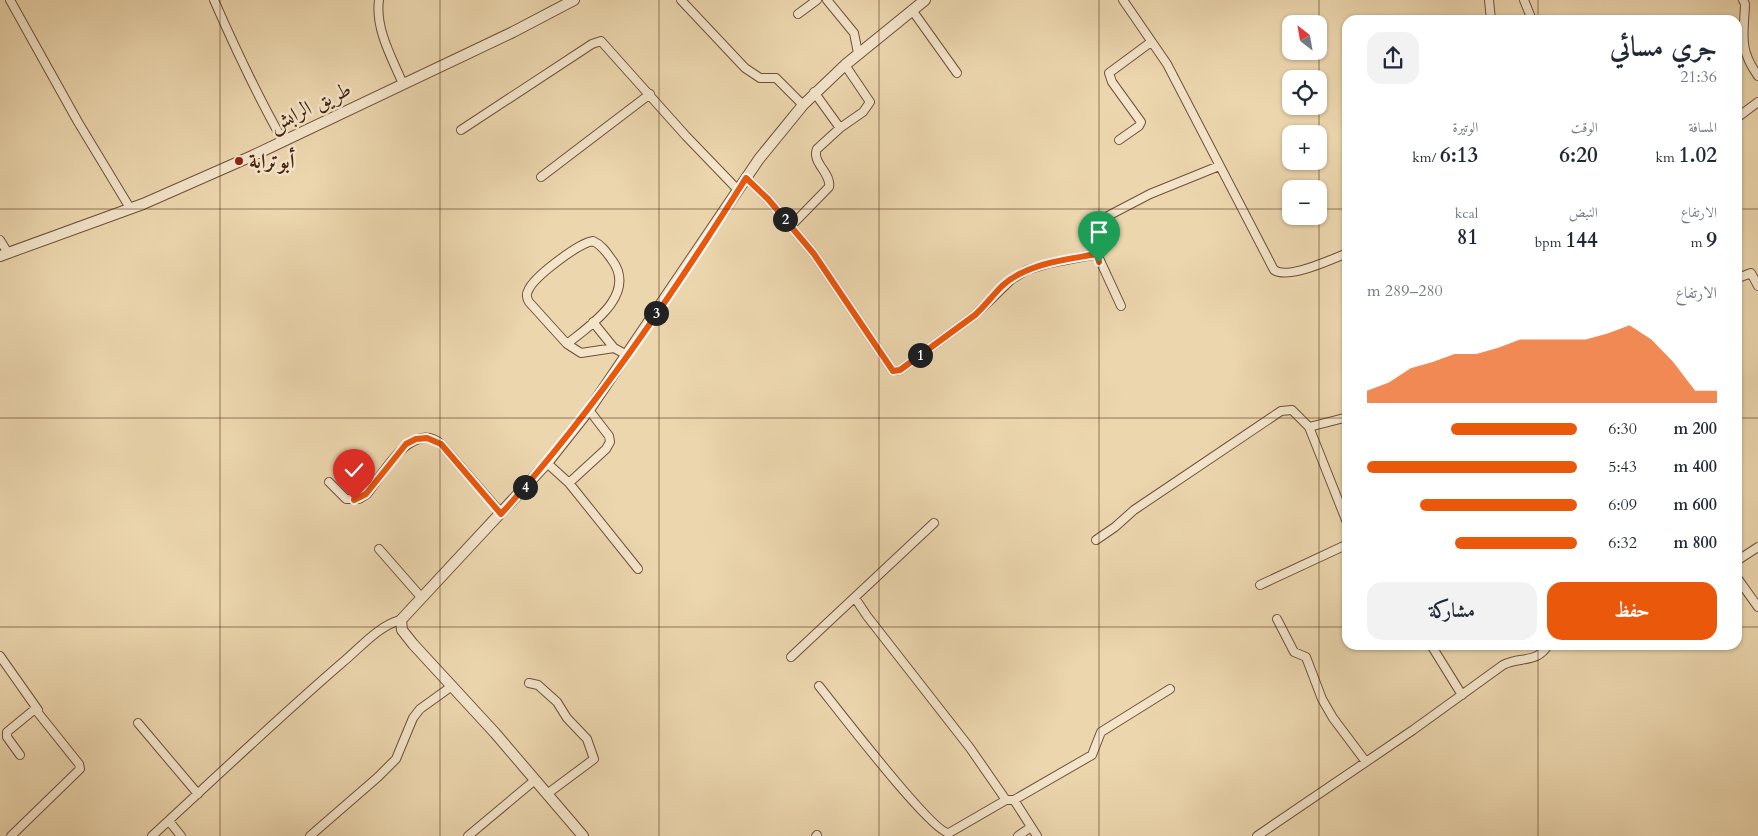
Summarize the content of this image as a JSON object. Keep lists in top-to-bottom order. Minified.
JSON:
{"streets":{"street":["طريق الرابش"]},"places":["أبوترابة"],"north":"top left","page":{"map_buttons":["+","−"],"heading":["جري مسائي","21:36"],"stats":[["المسافة","1.02 km"],["الوقت","6:20"],["الوتيرة","6:13 /km"],["الارتفاع","9 m"],["النبض","144 bpm"],["kcal","81"]],"pins":["2","3","1","4"],"chart":["الارتفاع","280–289 m"],"list":[{"name":"200 m","note":"6:30"},{"name":"400 m","note":"5:43"},{"name":"600 m","note":"6:09"},{"name":"800 m","note":"6:32"}],"buttons":["حفظ","مشاركة"]}}
